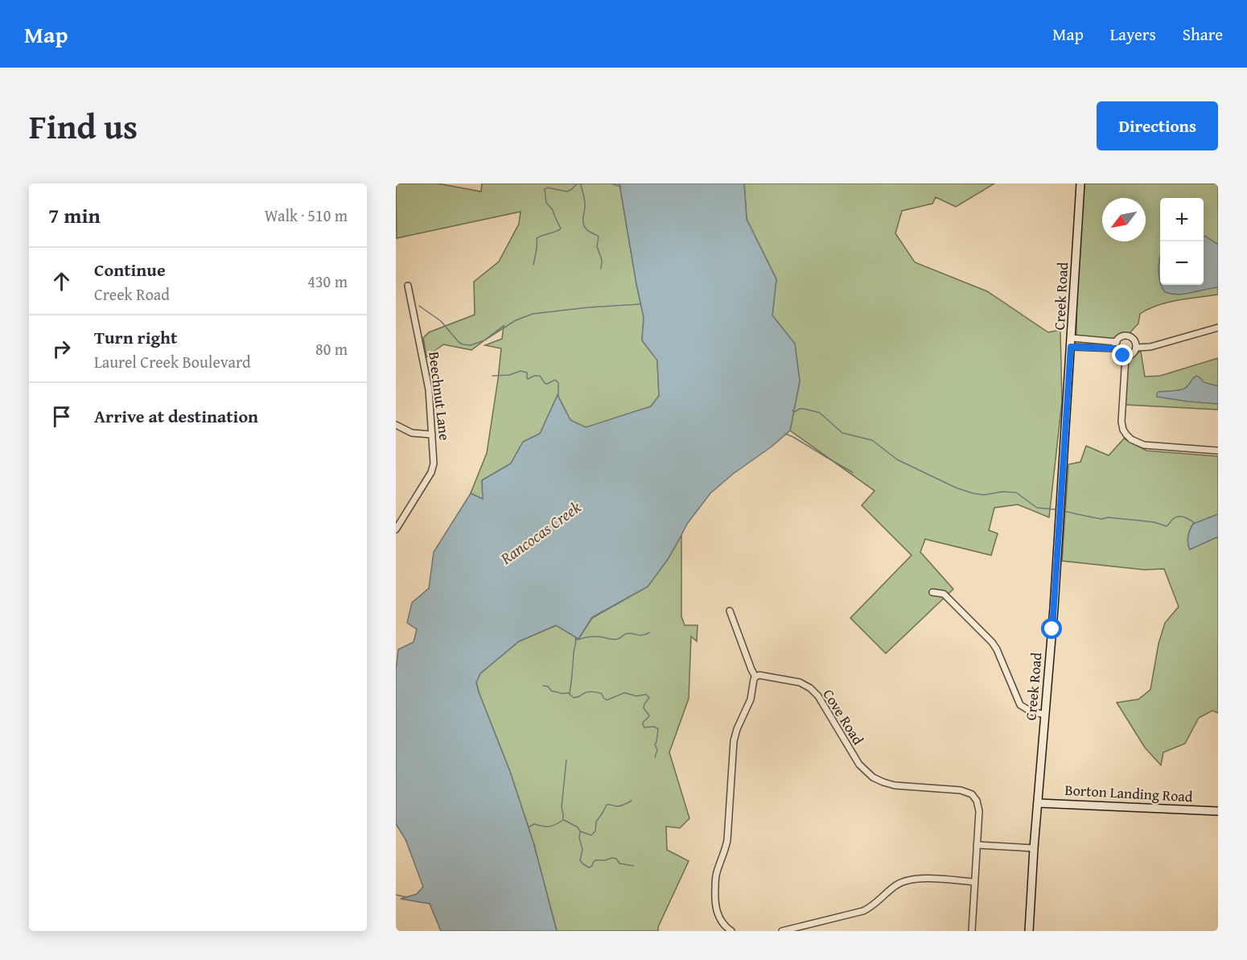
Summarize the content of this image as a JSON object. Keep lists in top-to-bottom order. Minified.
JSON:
{"streets":{"main road":["Creek Road","Borton Landing Road"],"street":["Beechnut Lane","Cove Road"]},"crossings":[["Creek Road","Borton Landing Road"]],"water":["Rancocas Creek"],"north":"bottom left","page":{"header":"Map","nav":["Map","Layers","Share"],"title":"Find us","buttons":"Directions","heading":["7 min","Walk · 510 m"],"map_buttons":["+","−"],"list":[["Continue","Creek Road","430 m"],["Turn right","Laurel Creek Boulevard","80 m"],"Arrive at destination"]}}
